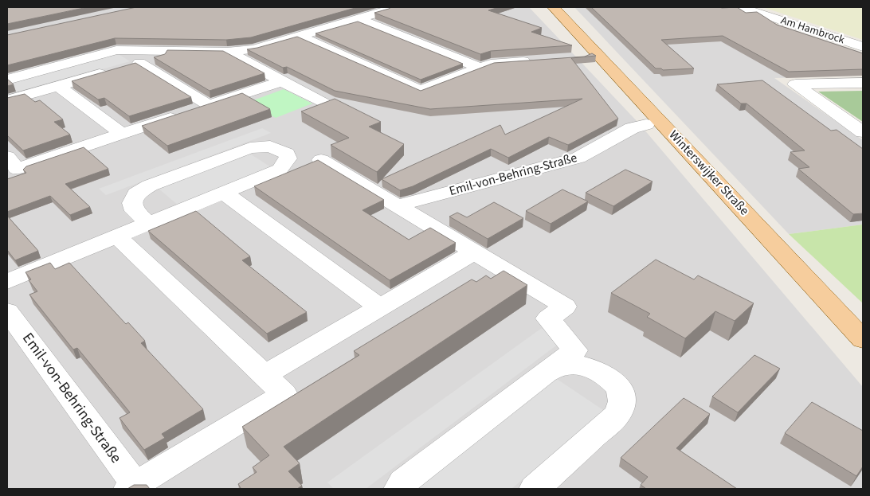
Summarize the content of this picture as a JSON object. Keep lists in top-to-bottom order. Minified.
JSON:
{"streets":{"main road":["Winterswijker Straße"],"street":["Am Hambrock","Emil-von-Behring-Straße"]}}
